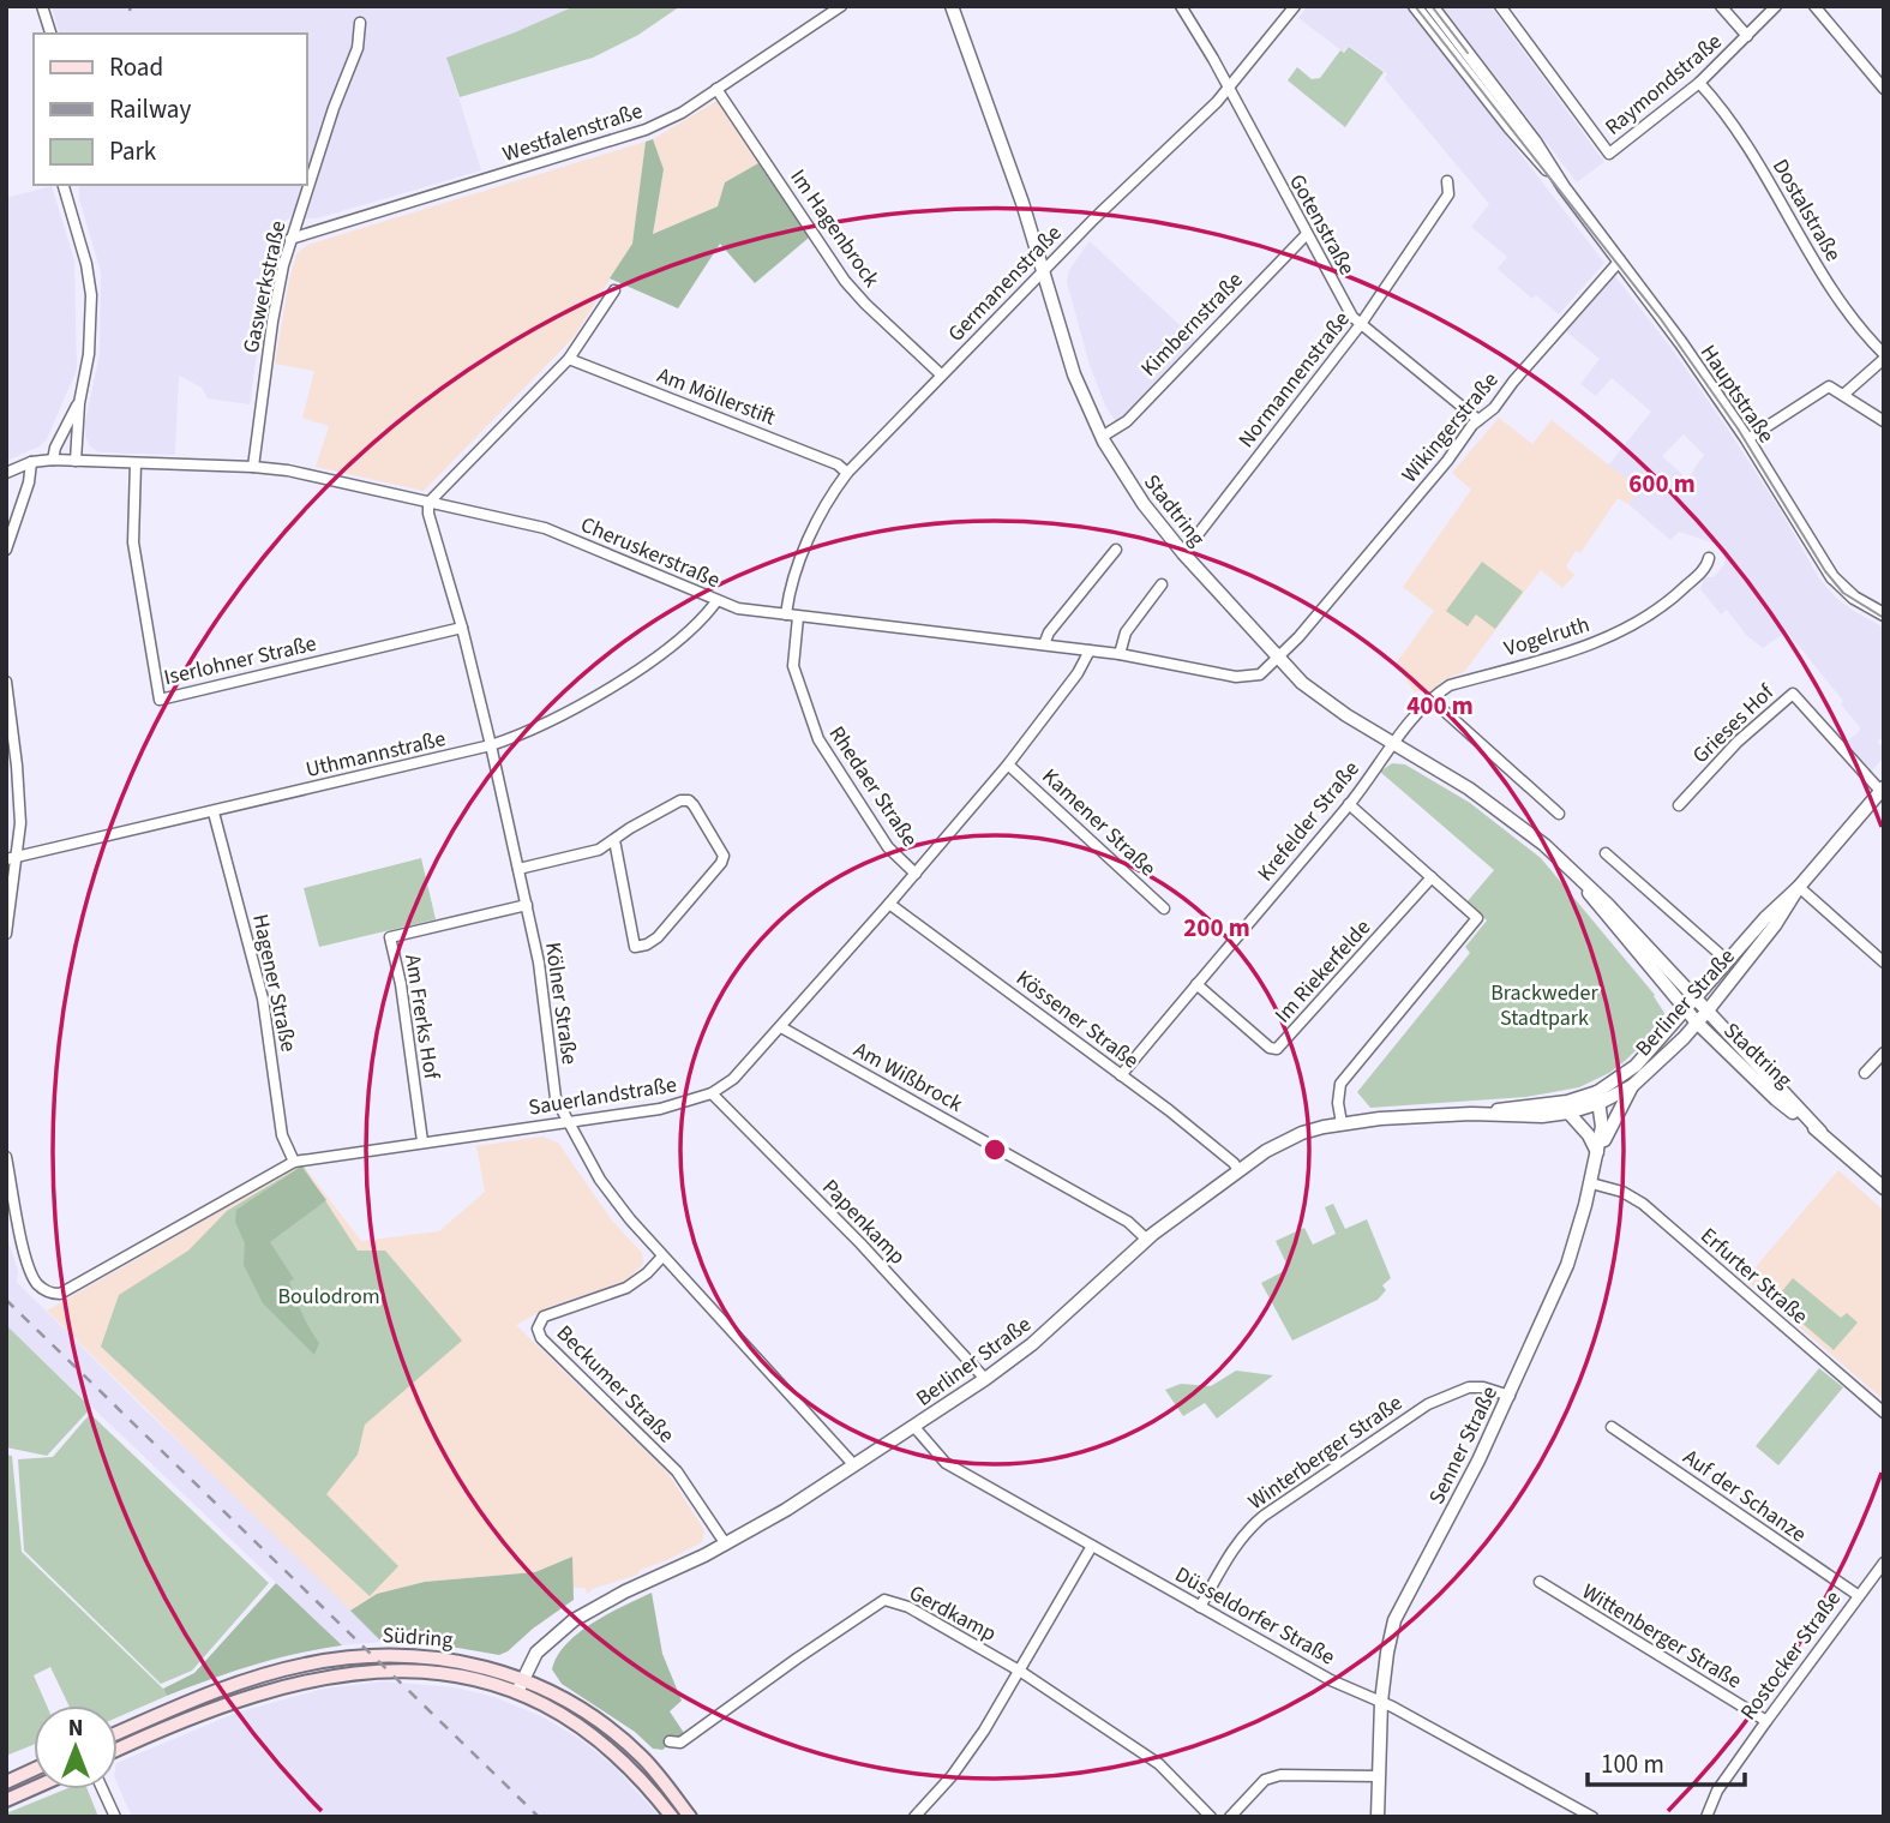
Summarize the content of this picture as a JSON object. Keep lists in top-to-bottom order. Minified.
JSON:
{"streets":{"main road":["Südring"],"street":["Raymondstraße","Westfalenstraße","Dostalstraße","Gotenstraße","Im Hagenbrock","Germanenstraße","Gaswerkstraße","Kimbernstraße","Normannenstraße","Hauptstraße","Am Möllerstift","Wikingerstraße","Stadtring","Cheruskerstraße","Vogelruth","Iserlohner Straße","Grieses Hof","Uthmannstraße","Rhedaer Straße","Krefelder Straße","Kamener Straße","Im Riekerfelde","Hagener Straße","Berliner Straße","Kölner Straße","Am Frerks Hof","Kössener Straße","Am Wißbrock","Sauerlandstraße","Papenkamp","Erfurter Straße","Beckumer Straße","Senner Straße","Winterberger Straße","Auf der Schanze","Gerdkamp","Düsseldorfer Straße","Wittenberger Straße","Rostocker Straße"]},"crossings":[["Raymondstraße","Dostalstraße"],["Westfalenstraße","Im Hagenbrock"],["Westfalenstraße","Gaswerkstraße"],["Gotenstraße","Germanenstraße"],["Gotenstraße","Kimbernstraße"],["Gotenstraße","Normannenstraße"],["Gotenstraße","Wikingerstraße"],["Im Hagenbrock","Germanenstraße"],["Germanenstraße","Am Möllerstift"],["Germanenstraße","Stadtring"],["Germanenstraße","Cheruskerstraße"],["Gaswerkstraße","Cheruskerstraße"],["Kimbernstraße","Stadtring"],["Normannenstraße","Stadtring"],["Hauptstraße","Wikingerstraße"],["Wikingerstraße","Stadtring"],["Wikingerstraße","Cheruskerstraße"],["Stadtring","Cheruskerstraße"],["Stadtring","Vogelruth"],["Stadtring","Krefelder Straße"],["Stadtring","Berliner Straße"],["Cheruskerstraße","Iserlohner Straße"],["Cheruskerstraße","Uthmannstraße"],["Cheruskerstraße","Rhedaer Straße"],["Cheruskerstraße","Kölner Straße"],["Cheruskerstraße","Sauerlandstraße"],["Vogelruth","Krefelder Straße"],["Iserlohner Straße","Kölner Straße"],["Grieses Hof","Berliner Straße"],["Uthmannstraße","Hagener Straße"],["Uthmannstraße","Kölner Straße"],["Rhedaer Straße","Sauerlandstraße"],["Krefelder Straße","Im Riekerfelde"],["Krefelder Straße","Kössener Straße"],["Kamener Straße","Sauerlandstraße"],["Hagener Straße","Sauerlandstraße"],["Berliner Straße","Kölner Straße"],["Berliner Straße","Kössener Straße"],["Berliner Straße","Am Wißbrock"],["Berliner Straße","Papenkamp"],["Berliner Straße","Beckumer Straße"],["Berliner Straße","Senner Straße"],["Berliner Straße","Düsseldorfer Straße"],["Berliner Straße","Südring"],["Kölner Straße","Am Frerks Hof"],["Kölner Straße","Sauerlandstraße"],["Kölner Straße","Beckumer Straße"],["Am Frerks Hof","Sauerlandstraße"],["Kössener Straße","Sauerlandstraße"],["Am Wißbrock","Sauerlandstraße"],["Sauerlandstraße","Papenkamp"],["Erfurter Straße","Senner Straße"],["Senner Straße","Winterberger Straße"],["Senner Straße","Düsseldorfer Straße"],["Winterberger Straße","Düsseldorfer Straße"],["Auf der Schanze","Rostocker Straße"],["Wittenberger Straße","Rostocker Straße"]],"parks":["Brackweder Stadtpark","Boulodrom"],"legend":["Road","Railway","Park"],"scale_bar":"100 m","north":"top","rings":["600 m","400 m","200 m"]}
